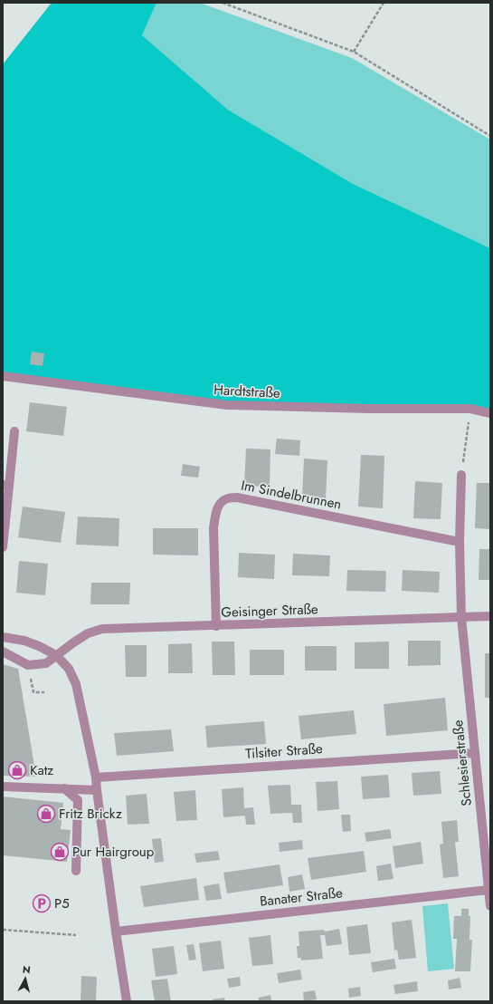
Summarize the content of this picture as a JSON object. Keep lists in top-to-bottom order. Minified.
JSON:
{"streets":{"street":["Hardtstraße","Im Sindelbrunnen","Geisinger Straße","Tilsiter Straße","Schlesierstraße","Banater Straße"]},"crossings":[["Im Sindelbrunnen","Geisinger Straße"],["Geisinger Straße","Schlesierstraße"],["Tilsiter Straße","Schlesierstraße"],["Schlesierstraße","Banater Straße"]],"places":{"shop":["Katz","Fritz Brickz","Pur Hairgroup"],"parking":["P5"]},"north":"top"}
